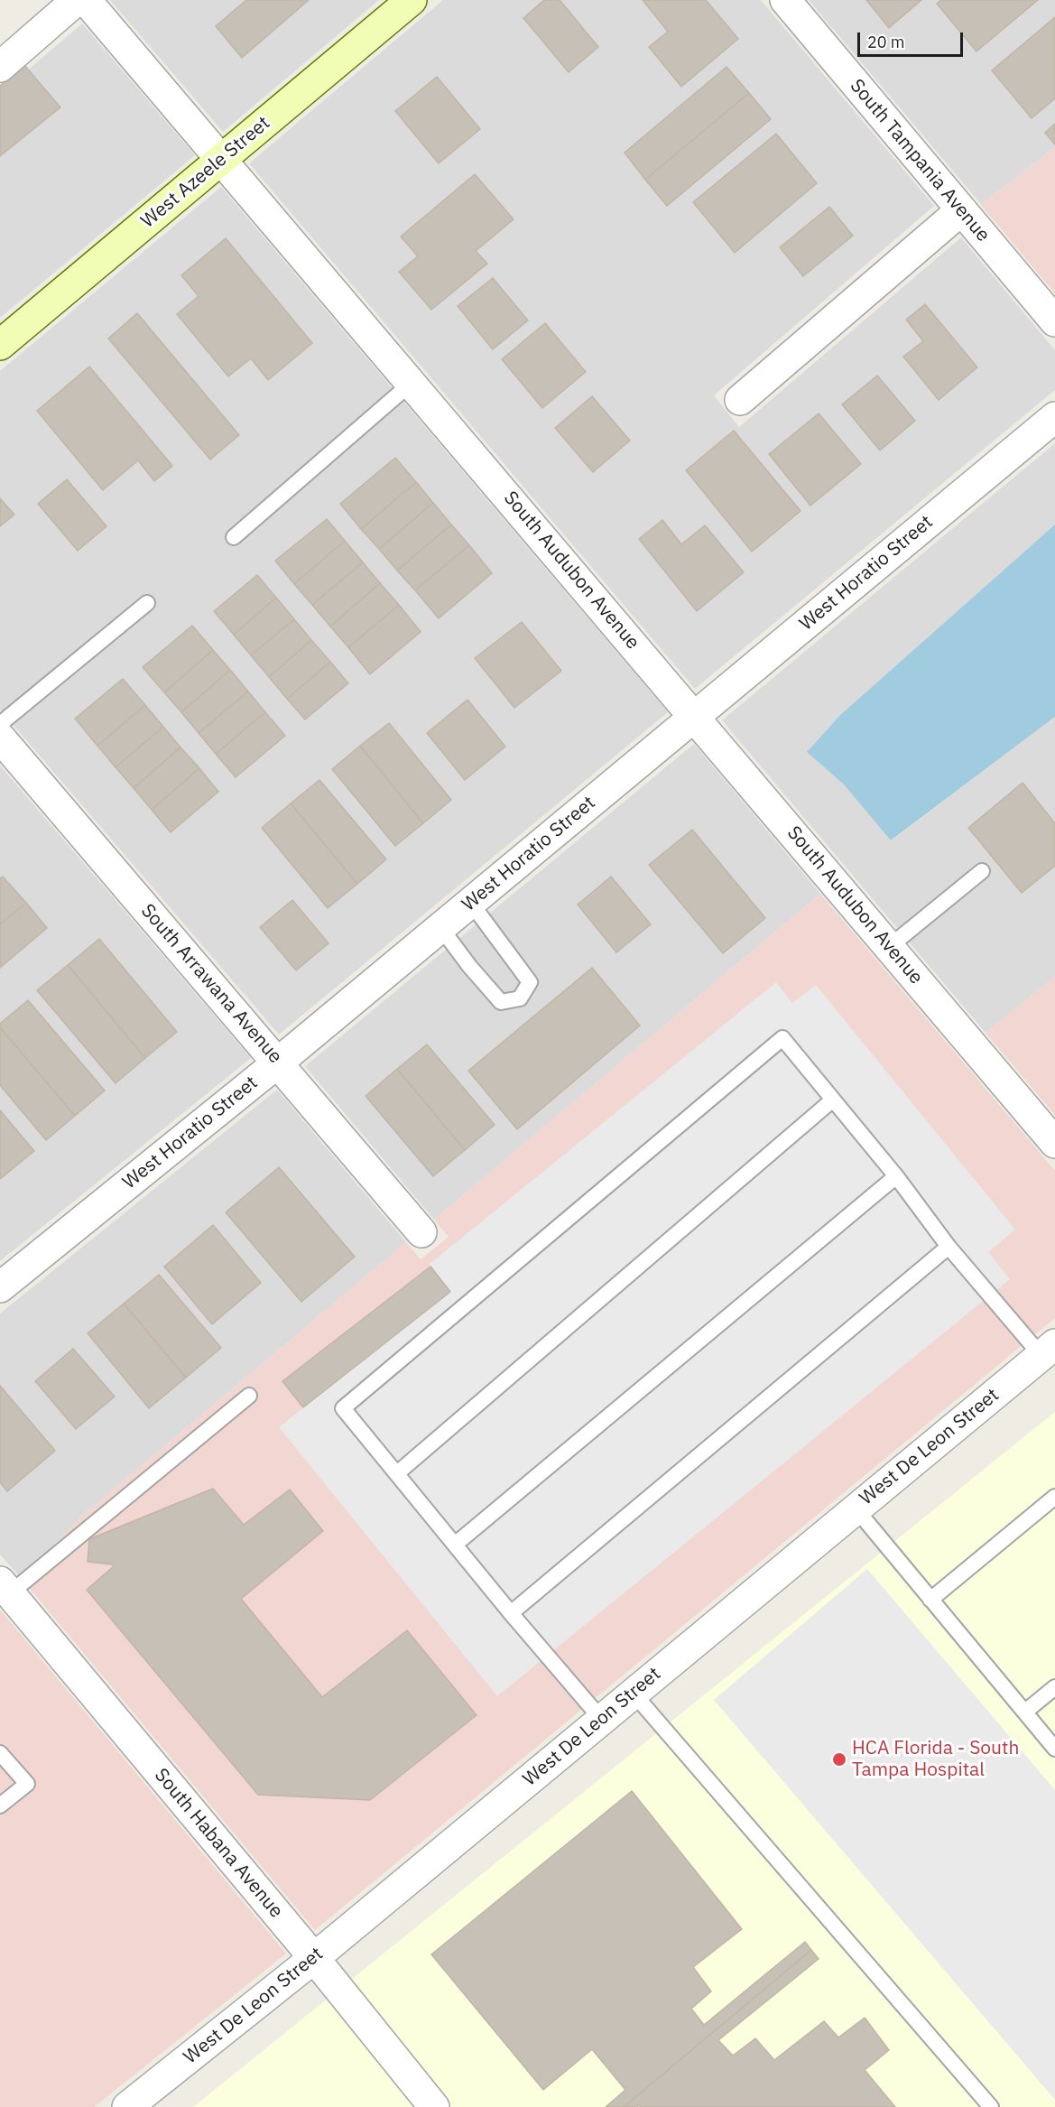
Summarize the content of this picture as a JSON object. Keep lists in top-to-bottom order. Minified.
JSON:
{"streets":{"main road":["West Azeele Street"],"street":["South Tampania Avenue","South Audubon Avenue","West Horatio Street","South Arrawana Avenue","West De Leon Street","South Habana Avenue"]},"crossings":[["West Azeele Street","South Audubon Avenue"],["South Audubon Avenue","West Horatio Street"],["West Horatio Street","South Arrawana Avenue"],["West De Leon Street","South Habana Avenue"]],"places":["HCA Florida - South Tampa Hospital"],"scale_bar":"20 m"}
